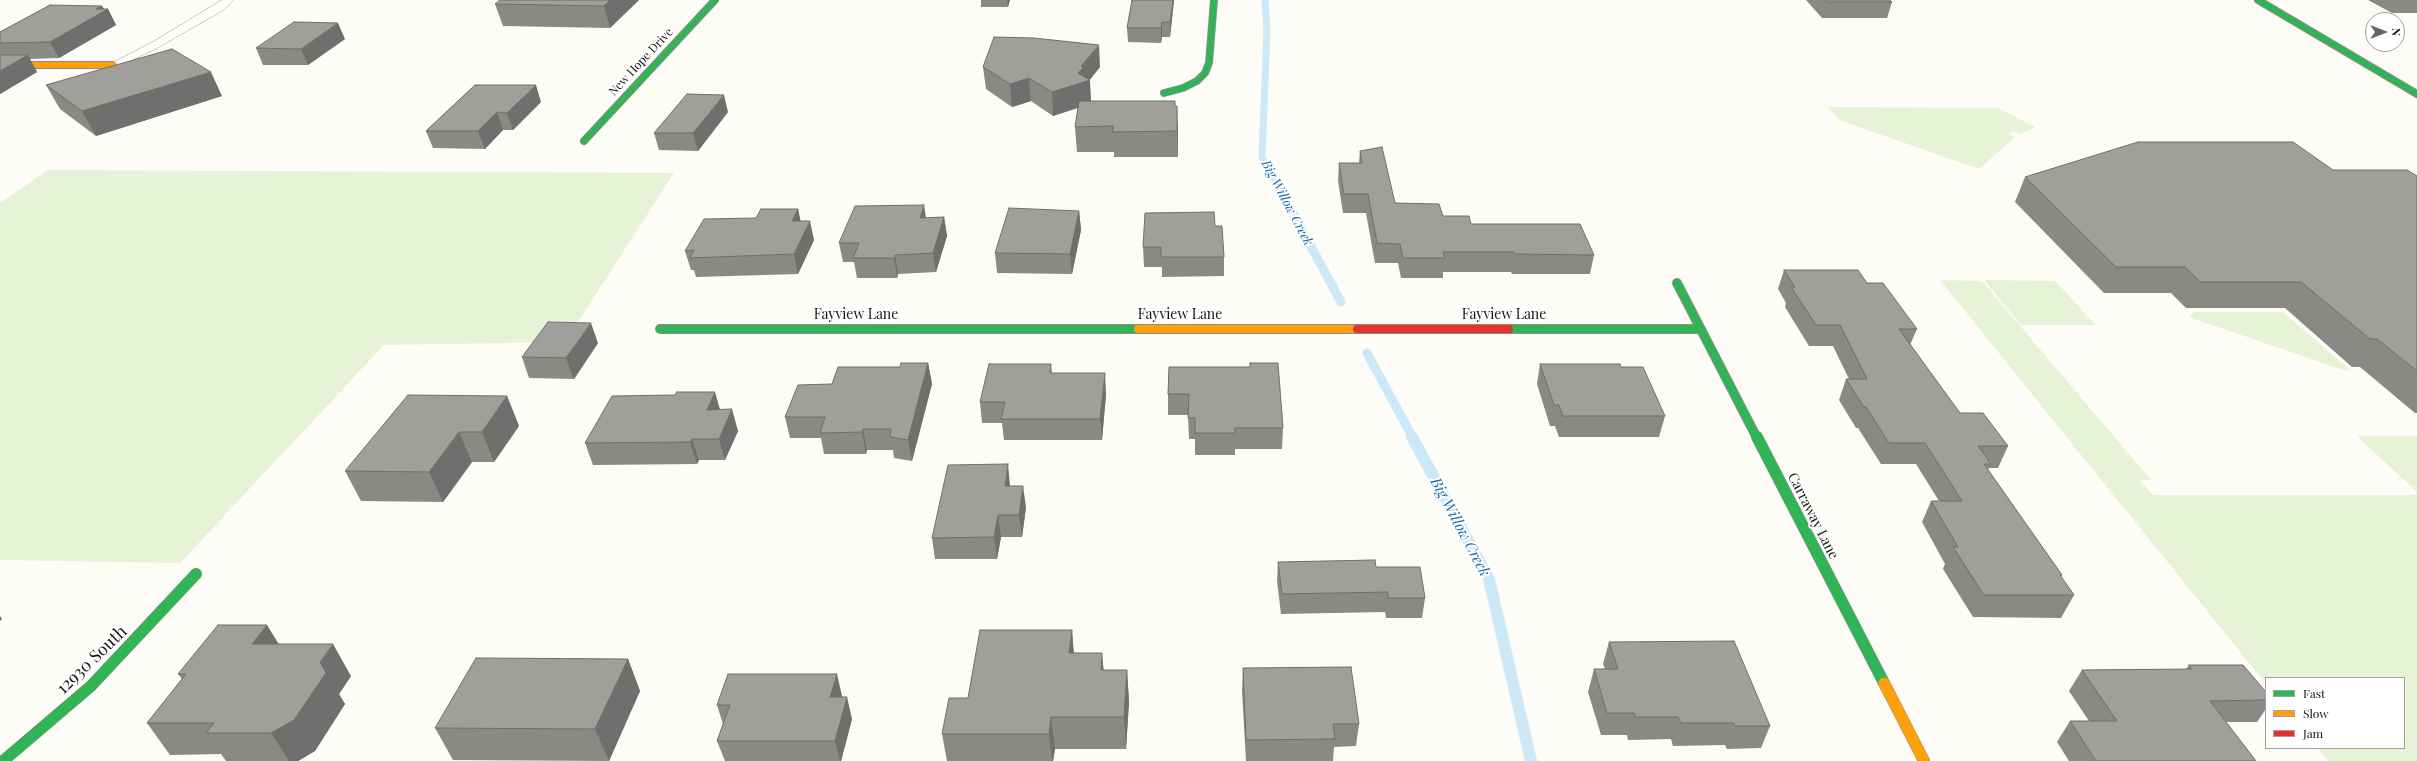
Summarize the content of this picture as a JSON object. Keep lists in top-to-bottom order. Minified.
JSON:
{"streets":{"street":["New Hope Drive","Fayview Lane","Carraway Lane","12930 South"]},"crossings":[["Fayview Lane","Carraway Lane"]],"water":["Big Willow Creek"],"legend":["Fast","Slow","Jam"],"north":"right"}
